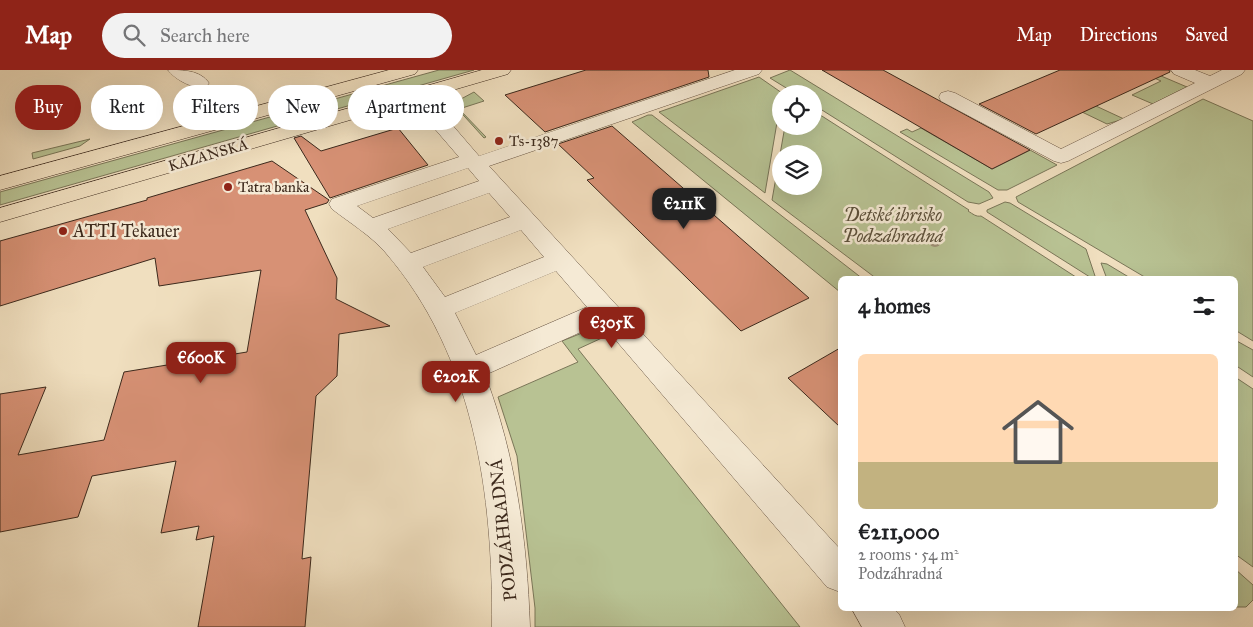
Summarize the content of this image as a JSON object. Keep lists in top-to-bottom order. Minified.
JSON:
{"streets":{"main road":["KAZANSKÁ"],"street":["PODZÁHRADNÁ"]},"parks":["Detské ihrisko Podzáhradná"],"places":["Ts-1387","Tatra banka","ATTI Tekauer"],"page":{"header":"Map","search":"Search here","nav":["Map","Directions","Saved"],"chip":["Buy","Rent","Filters","New","Apartment"],"price":["€211K","€305K","€600K","€202K"],"heading":"4 homes","list":[{"name":"€211,000","note":"2 rooms · 54 m² · Podzáhradná"}]}}
